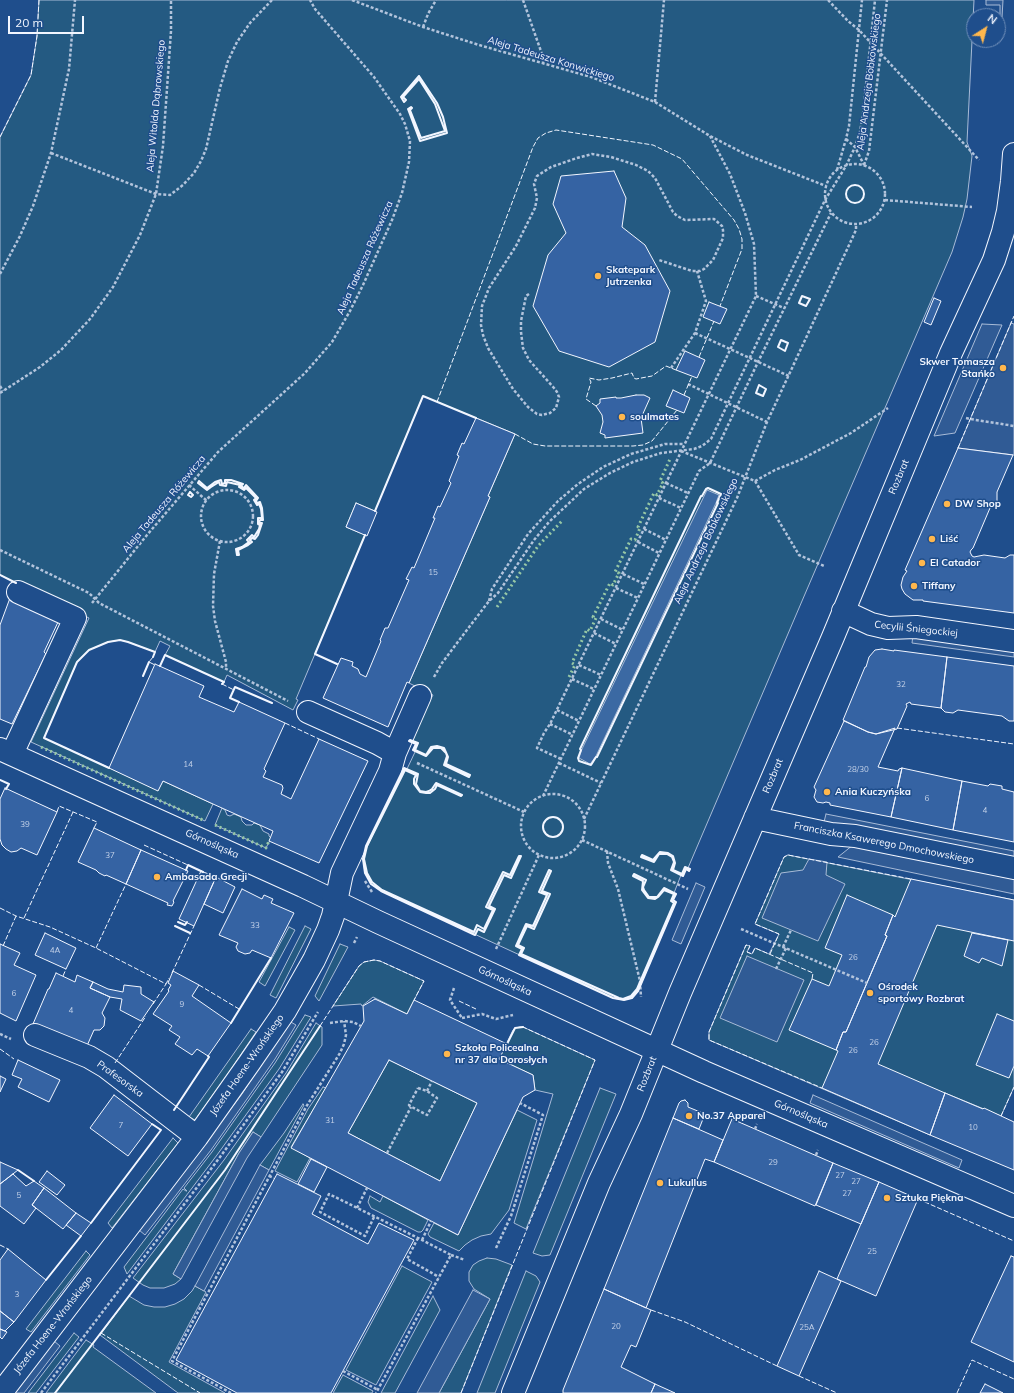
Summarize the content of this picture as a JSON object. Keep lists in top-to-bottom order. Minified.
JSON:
{"streets":{"street":["Rozbrat","Cecylii Śniegockiej","Franciszka Ksawerego Dmochowskiego","Górnośląska","Józefa Hoene-Wrońskiego","Profesorska"],"path":["Aleja Tadeusza Konwickiego","Aleja Andrzeja Bobkowskiego","Aleja Witolda Dąbrowskiego","Aleja Tadeusza Różewicza"]},"crossings":[["Aleja Tadeusza Konwickiego","Aleja Andrzeja Bobkowskiego"],["Rozbrat","Cecylii Śniegockiej"],["Rozbrat","Franciszka Ksawerego Dmochowskiego"],["Rozbrat","Górnośląska"],["Górnośląska","Józefa Hoene-Wrońskiego"],["Józefa Hoene-Wrońskiego","Profesorska"]],"places":["Skatepark Jutrzenka","Skwer Tomasza Stańko","soulmates","DW Shop","Liść","El Catador","Tiffany","Ania Kuczyńska","Ambasada Grecji","Ośrodek sportowy Rozbrat","Szkoła Policealna nr 37 dla Dorosłych","No.37 Apparel","Lukullus","Sztuka Piękna"],"house_numbers":["15","32","14","28/30","6","4","39","37","33","4A","26","6","9","4","26","26","31","7","10","29","27","27","27","5","25","3","20","25A"],"scale_bar":"20 m","north":"top right"}
